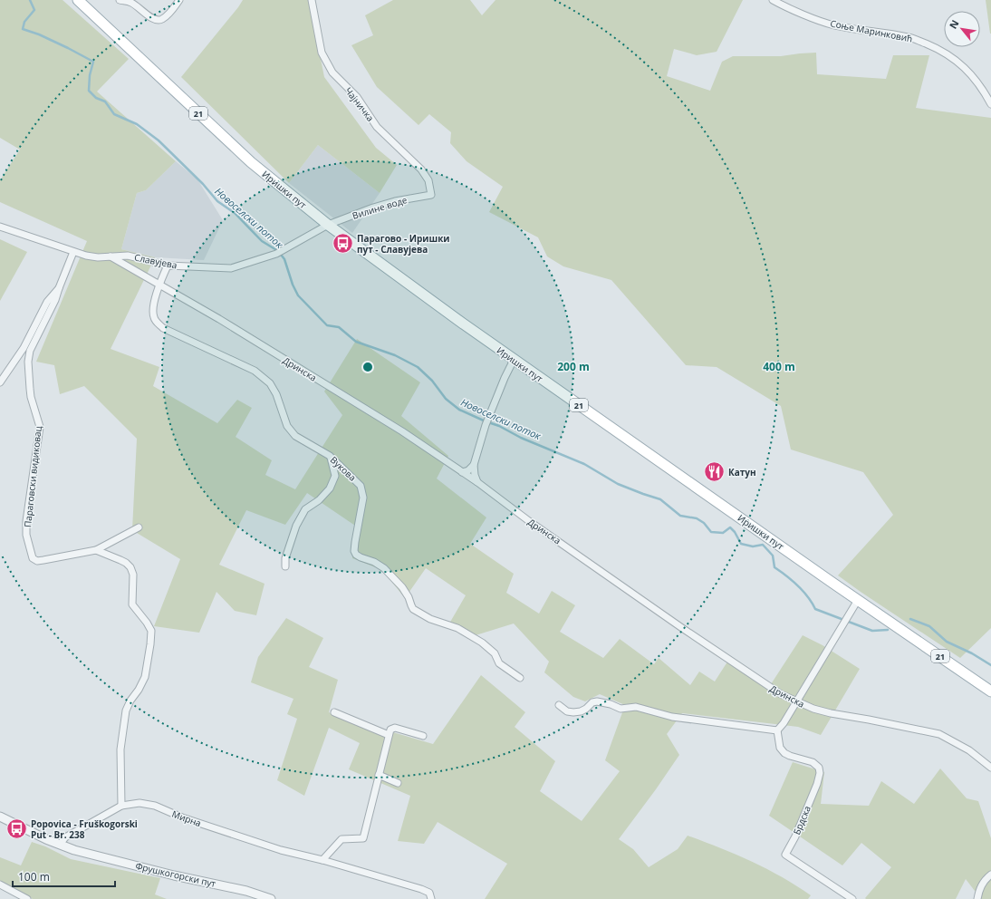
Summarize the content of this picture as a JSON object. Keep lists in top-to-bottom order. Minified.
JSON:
{"streets":{"main road":["21","Иришки пут"],"street":["Соње Маринковић","Чајничка","Вилине воде","Славујева","Дринска","Вукова","Параговски видиковац","Мирна","Брдска","Фрушкогорски пут"]},"crossings":[["Чајничка","Вилине воде"],["Иришки пут","Вилине воде"],["Иришки пут","Славујева"],["Вилине воде","Славујева"],["Славујева","Дринска"],["Славујева","Вукова"],["Славујева","Параговски видиковац"],["Дринска","Вукова"],["Мирна","Фрушкогорски пут"]],"water":["Новоселски поток"],"places":{"bus stop":["Парагово - Иришки пут - Славујева","Popovica - Fruškogorski Put - Br. 238"],"restaurant":["Катун"]},"scale_bar":"100 m","north":"top left","rings":["200 m","400 m"]}
